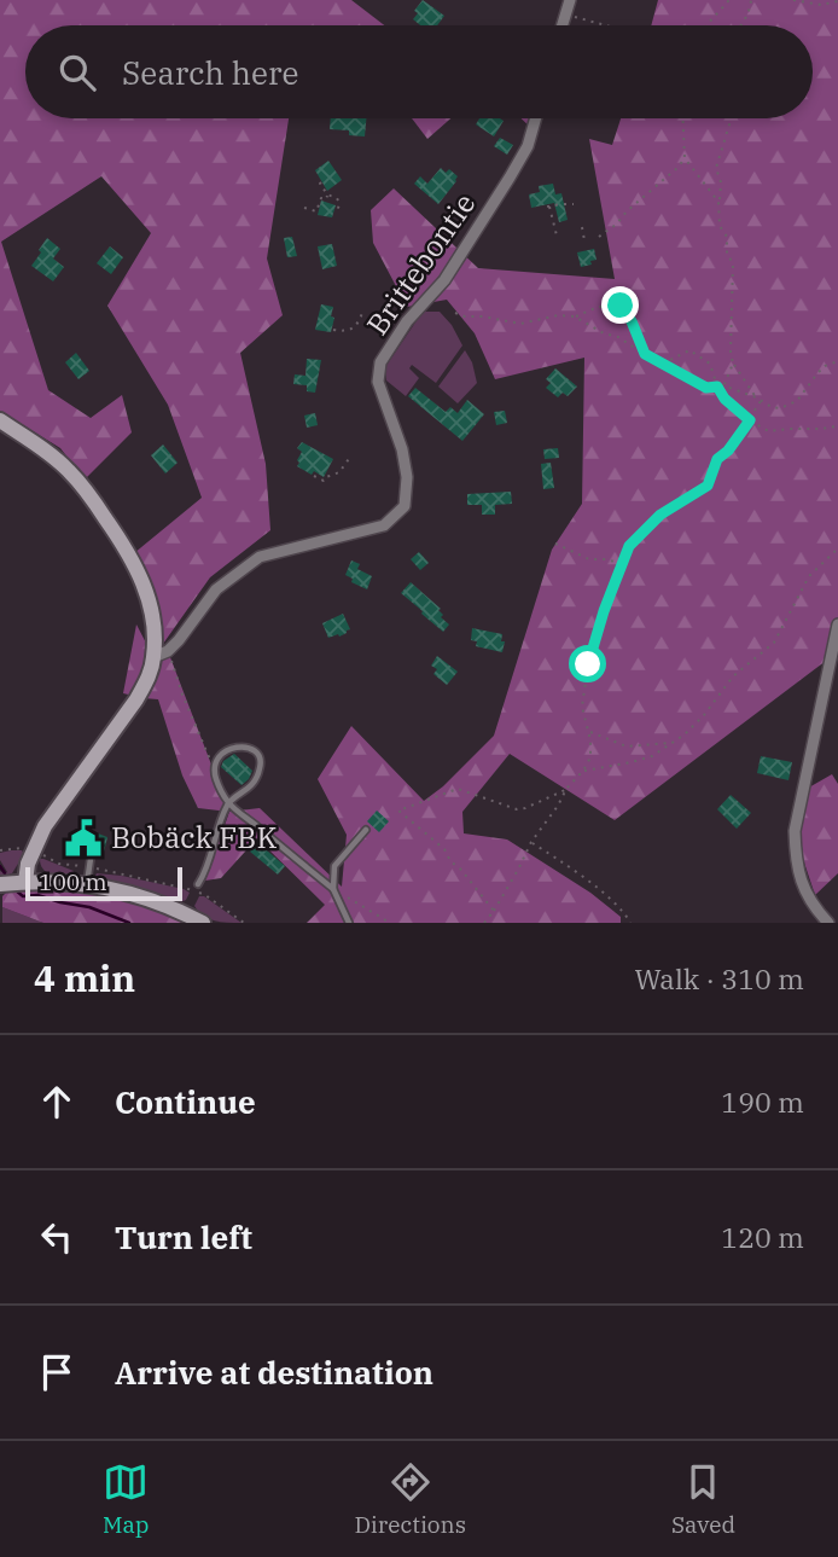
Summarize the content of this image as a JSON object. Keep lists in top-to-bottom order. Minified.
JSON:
{"streets":{"street":["Brittebontie"]},"places":{"public building":["Bobäck FBK"]},"scale_bar":"100 m","page":{"search":"Search here","scale":"100 m","heading":["4 min","Walk · 310 m"],"list":[["Continue","190 m"],["Turn left","120 m"],"Arrive at destination"],"nav":["Map","Directions","Saved"]}}
